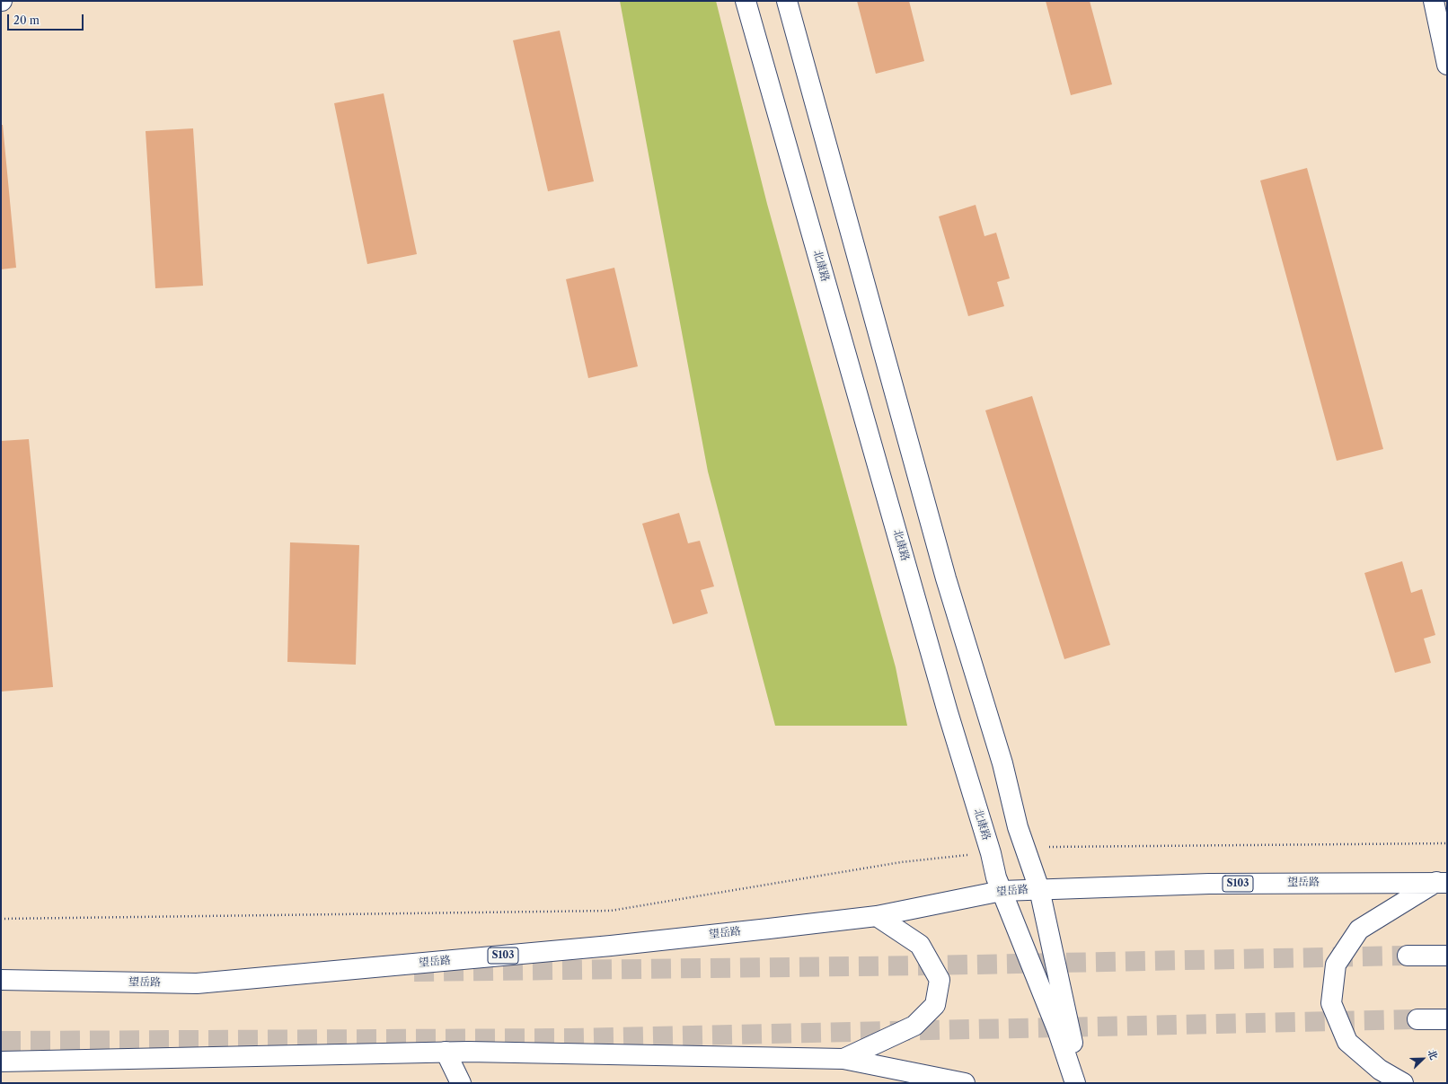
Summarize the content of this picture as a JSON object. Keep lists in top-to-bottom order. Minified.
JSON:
{"streets":{"main road":["北康路","望岳路","S103"]},"crossings":[["北康路","望岳路"]],"scale_bar":"20 m","north":"top right"}
